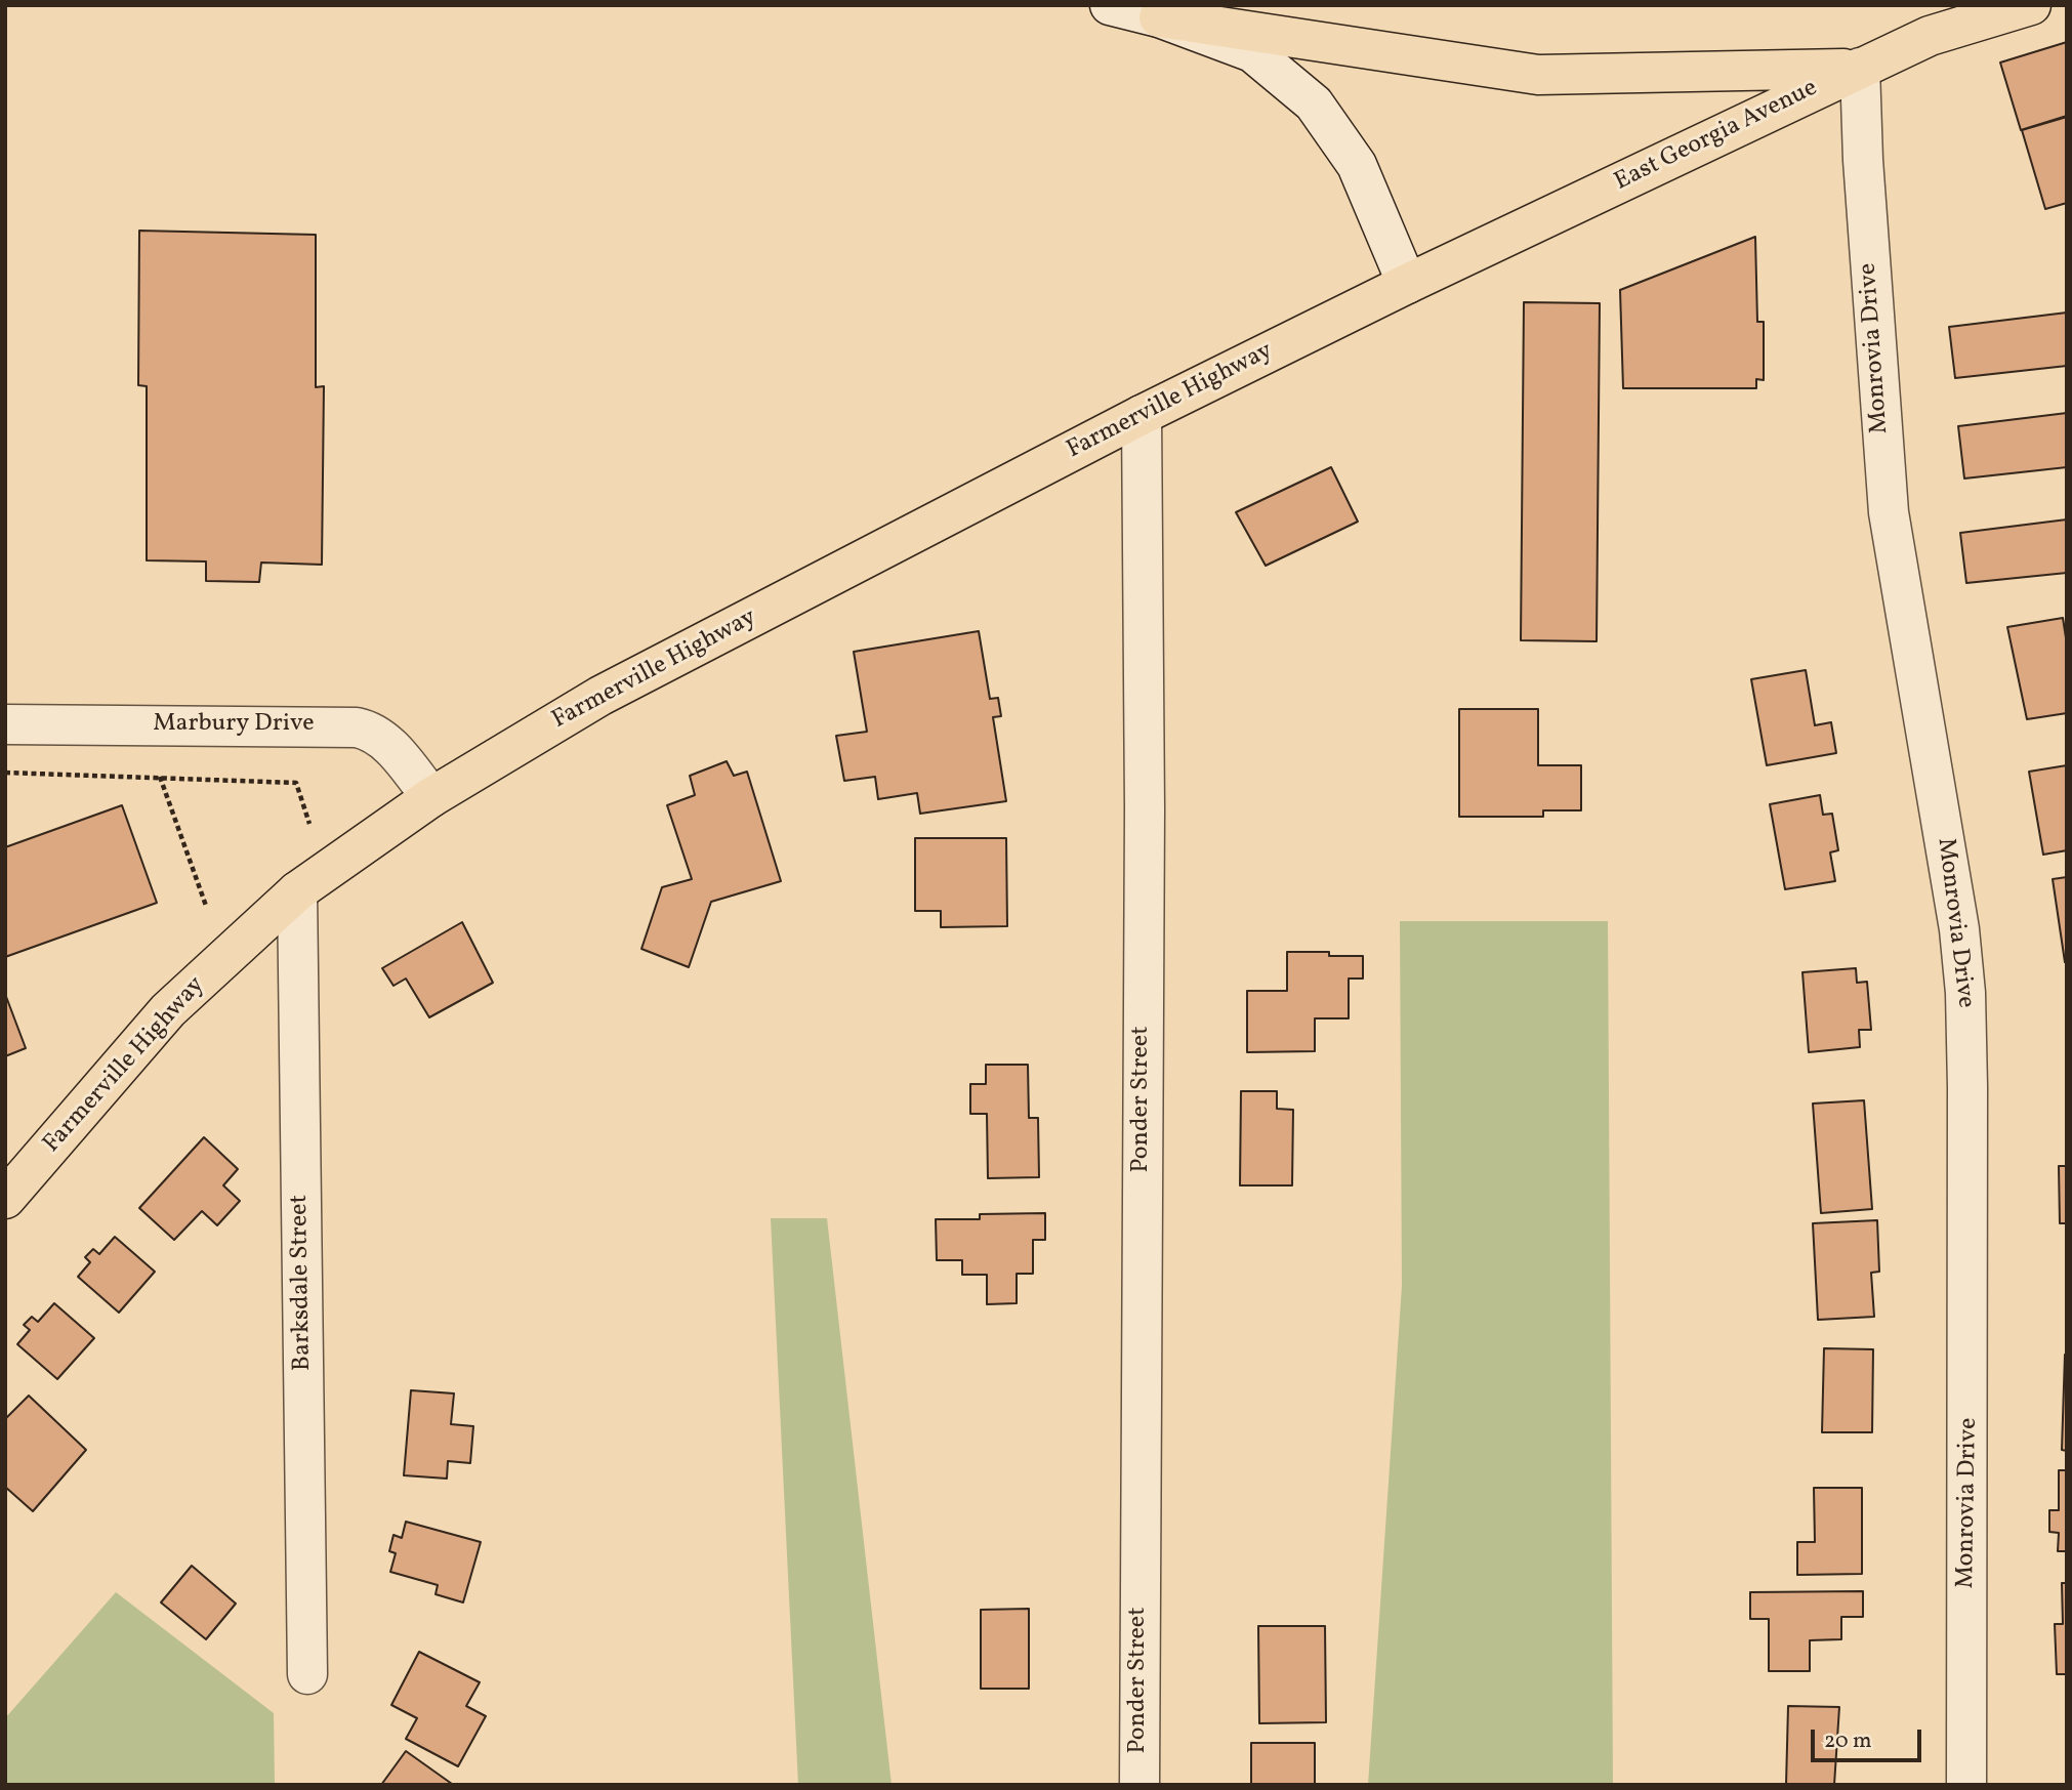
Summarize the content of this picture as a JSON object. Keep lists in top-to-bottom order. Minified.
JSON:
{"streets":{"main road":["East Georgia Avenue","Farmerville Highway"],"street":["Monrovia Drive","Marbury Drive","Ponder Street","Barksdale Street"]},"crossings":[["East Georgia Avenue","Monrovia Drive"],["East Georgia Avenue","Farmerville Highway"],["Farmerville Highway","Marbury Drive"],["Farmerville Highway","Ponder Street"],["Farmerville Highway","Barksdale Street"]],"scale_bar":"20 m"}
